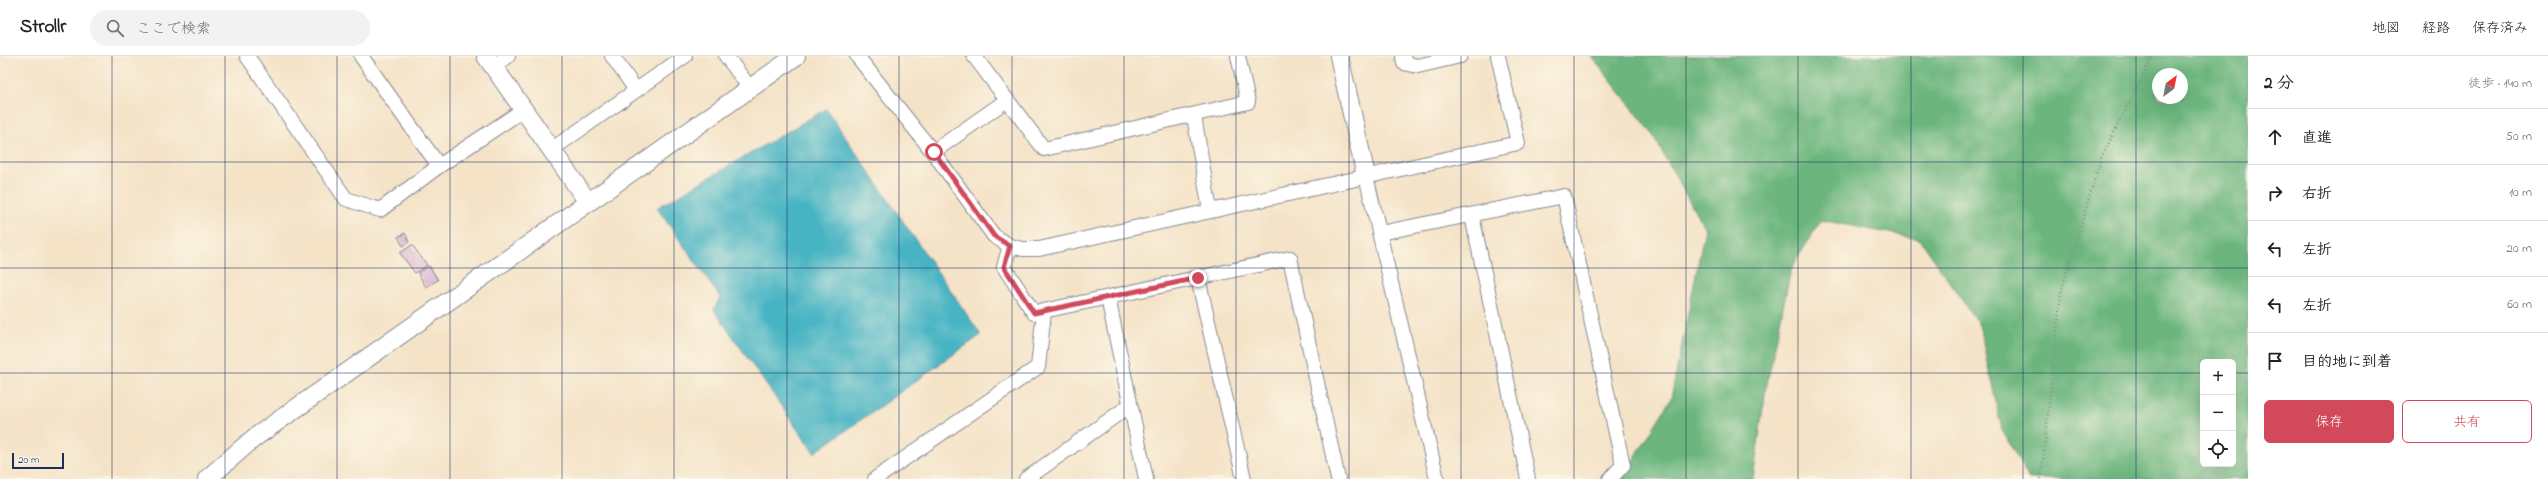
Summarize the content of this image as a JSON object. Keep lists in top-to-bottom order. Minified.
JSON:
{"scale_bar":"20 m","north":"top right","page":{"header":"Strollr","search":"ここで検索","nav":["地図","経路","保存済み"],"heading":["2 分","徒歩 · 140 m"],"list":[["直進","50 m"],["右折","10 m"],["左折","20 m"],["左折","60 m"],"目的地に到着"],"map_buttons":["+","−"],"buttons":["保存","共有"],"scale":"20 m"}}
